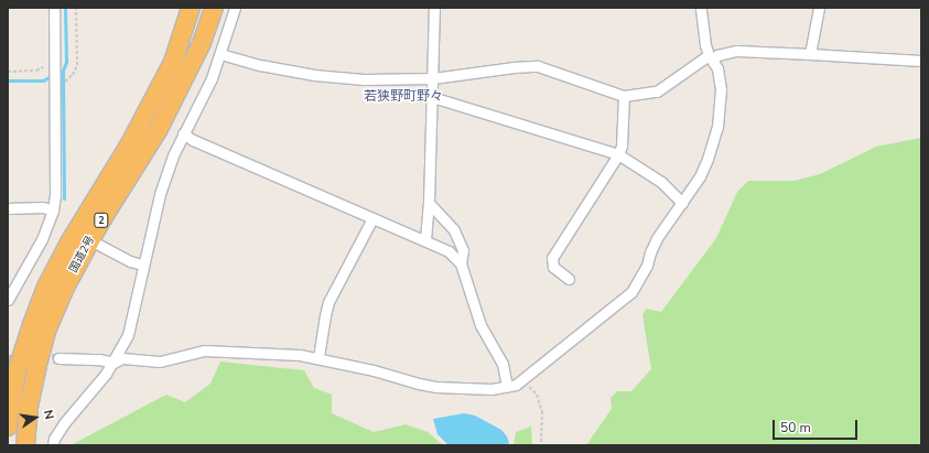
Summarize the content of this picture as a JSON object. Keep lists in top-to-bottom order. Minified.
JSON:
{"streets":{"highway":["2","国道2号"]},"districts":["若狭野町野々"],"scale_bar":"50 m","north":"right"}
